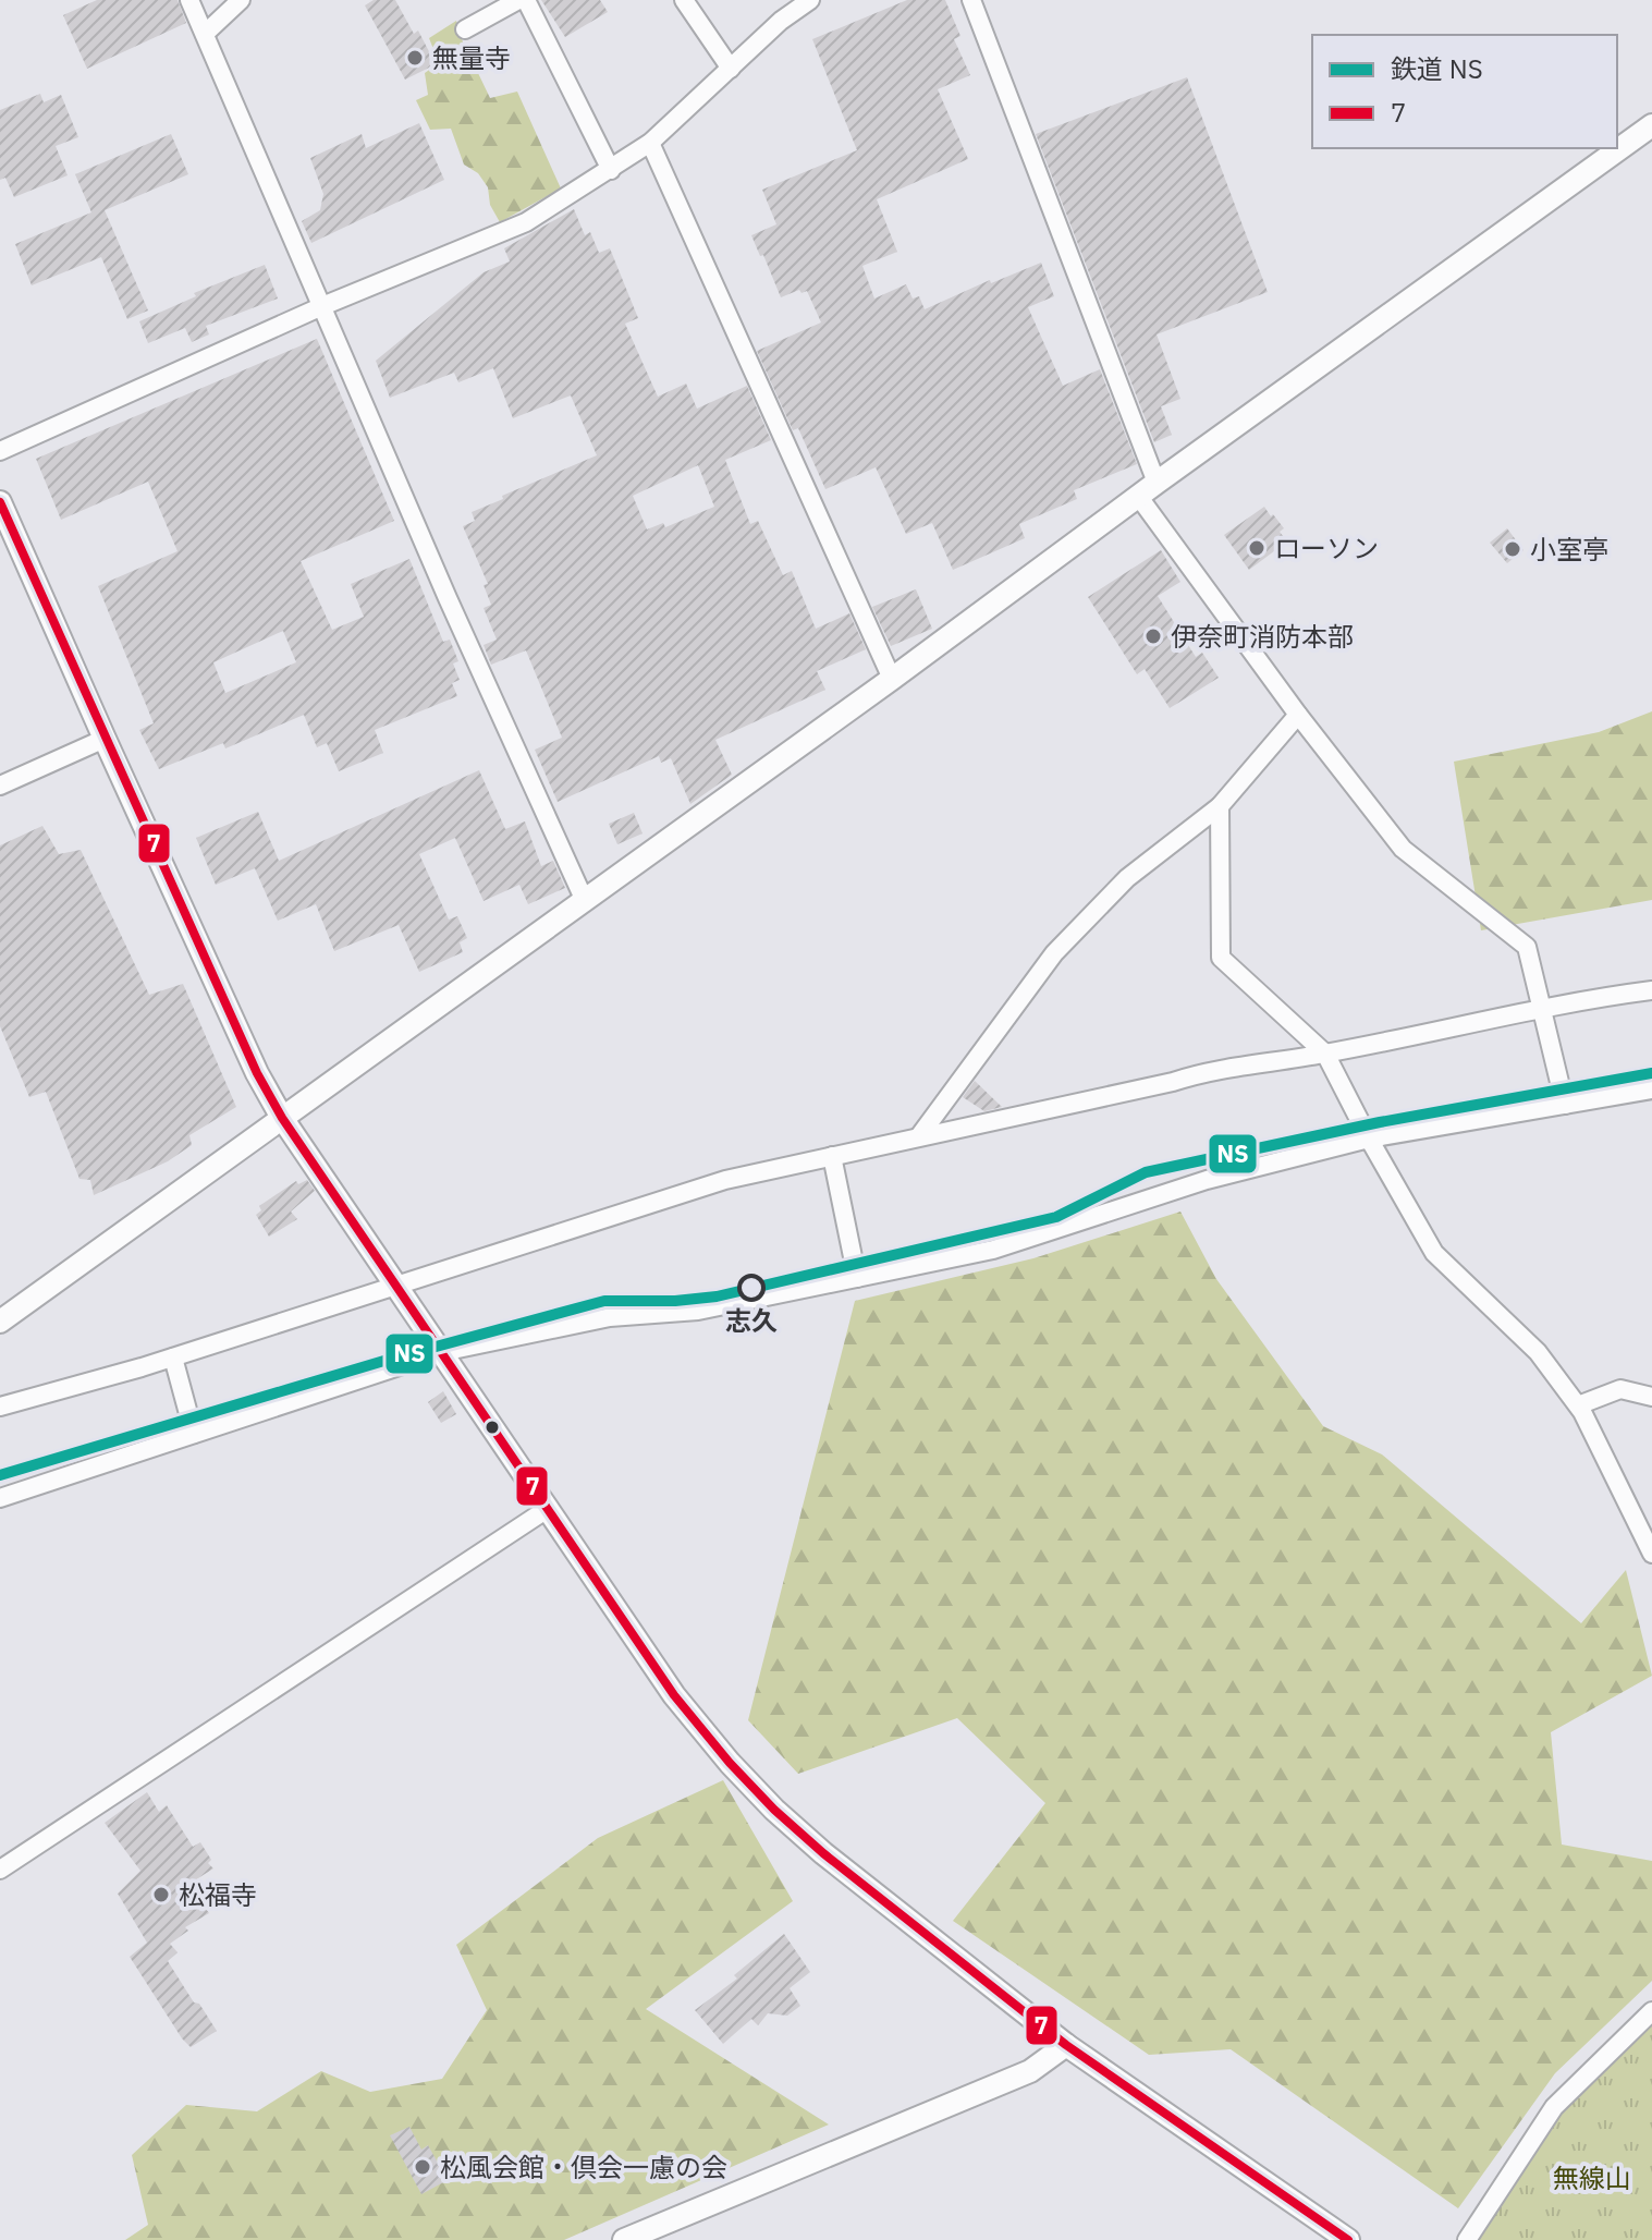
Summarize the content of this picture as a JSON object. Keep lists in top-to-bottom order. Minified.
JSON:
{"parks":["無線山"],"places":["無量寺","ローソン","小室亭","伊奈町消防本部","志久","松福寺","松風会館・倶会一慮の会"],"lines":["transit line 7","rail line NS"],"legend":["鉄道 NS","7"]}
